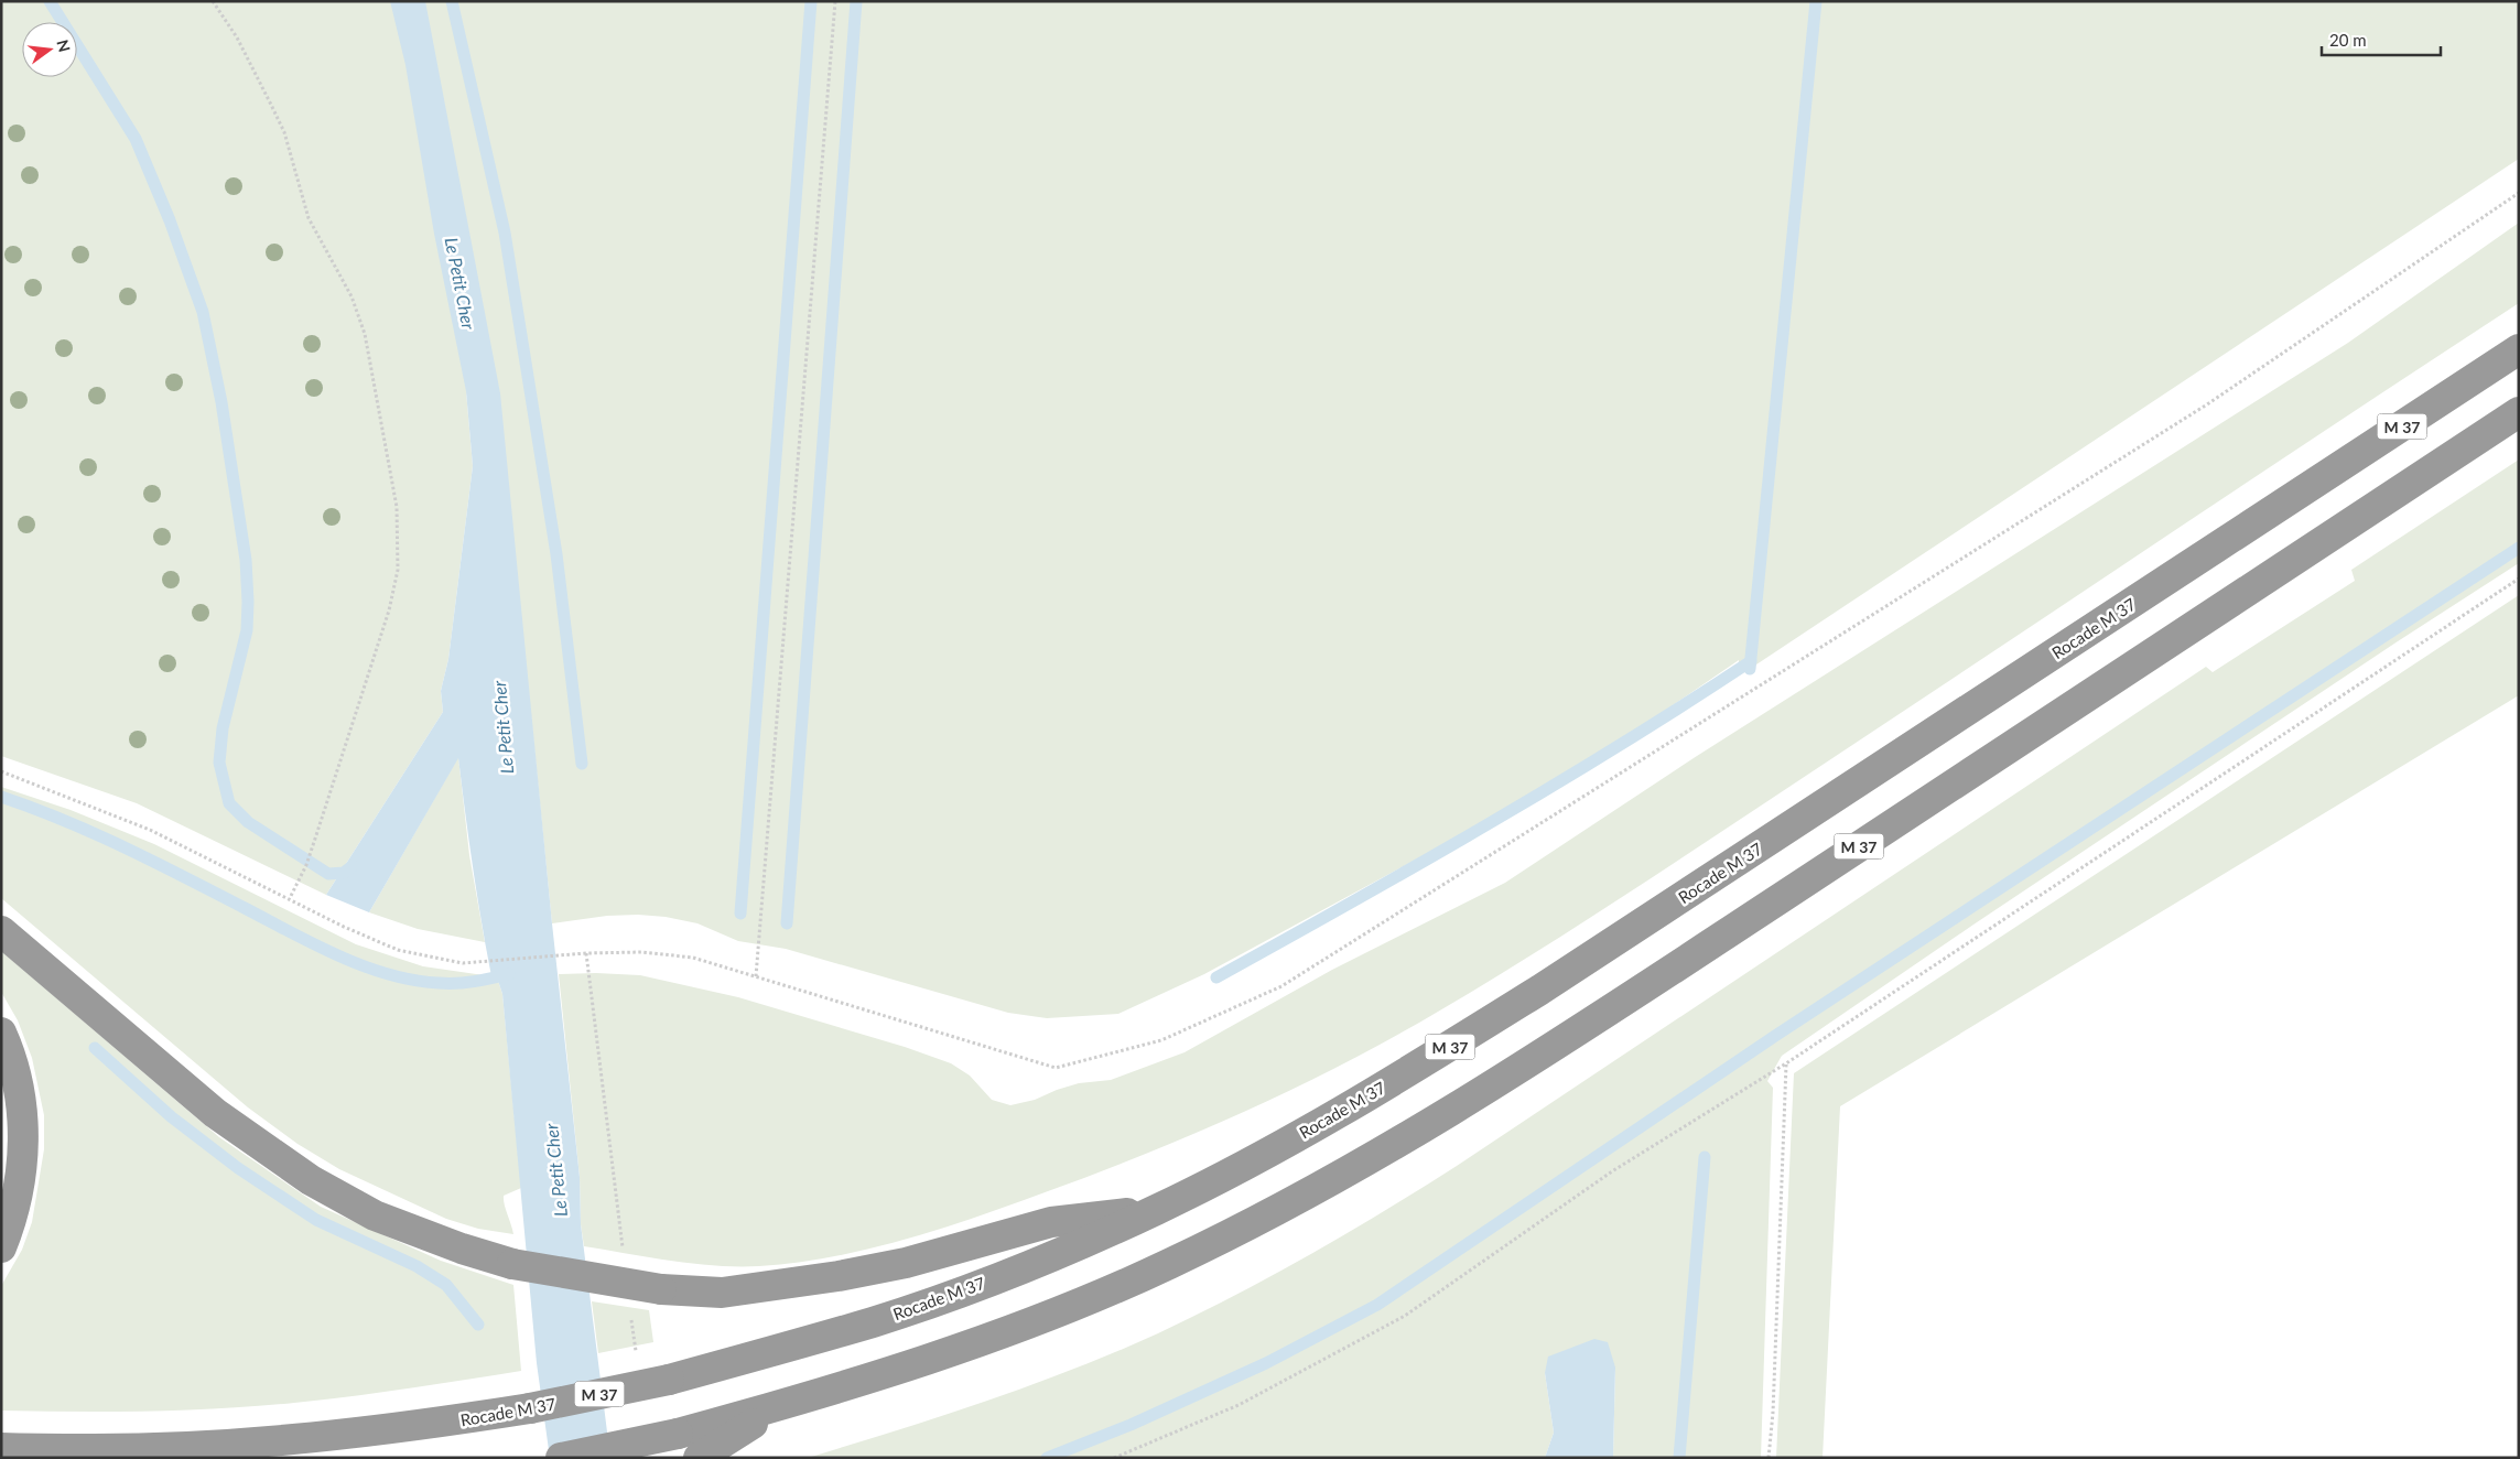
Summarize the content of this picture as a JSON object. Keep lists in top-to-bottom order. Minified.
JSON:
{"streets":{"highway":["M 37","Rocade M 37"]},"water":["Le Petit Cher"],"scale_bar":"20 m","north":"right"}
